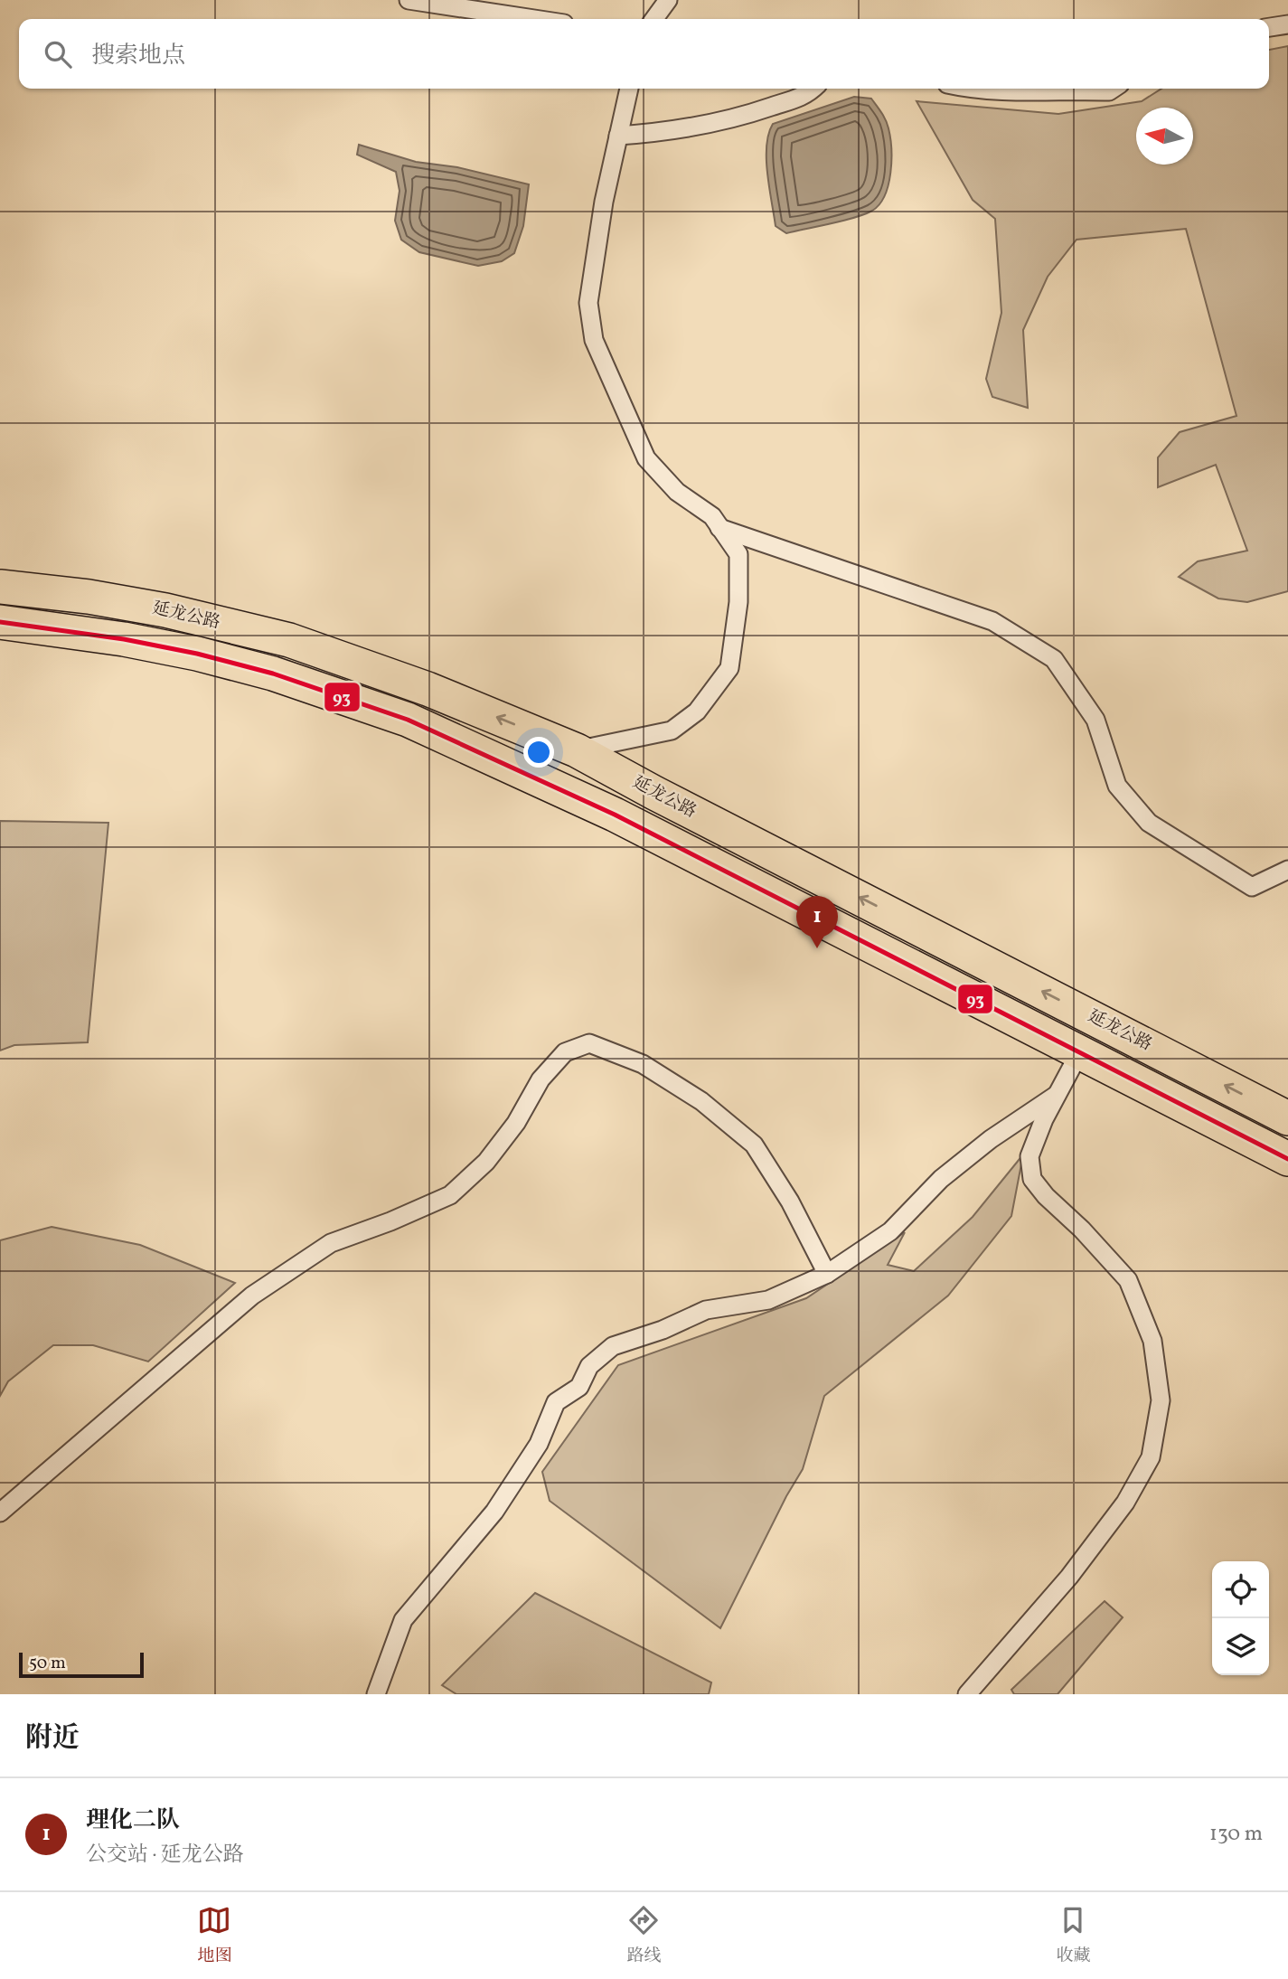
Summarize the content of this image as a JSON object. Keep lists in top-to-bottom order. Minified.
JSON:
{"streets":{"highway":["延龙公路"]},"lines":["transit line 93"],"scale_bar":"50 m","north":"left","page":{"search":"搜索地点","pins":"1","scale":"50 m","heading":"附近","list":[{"mark":"1","name":"理化二队","note":"公交站 · 延龙公路","value":"130 m"}],"nav":["地图","路线","收藏"]}}
